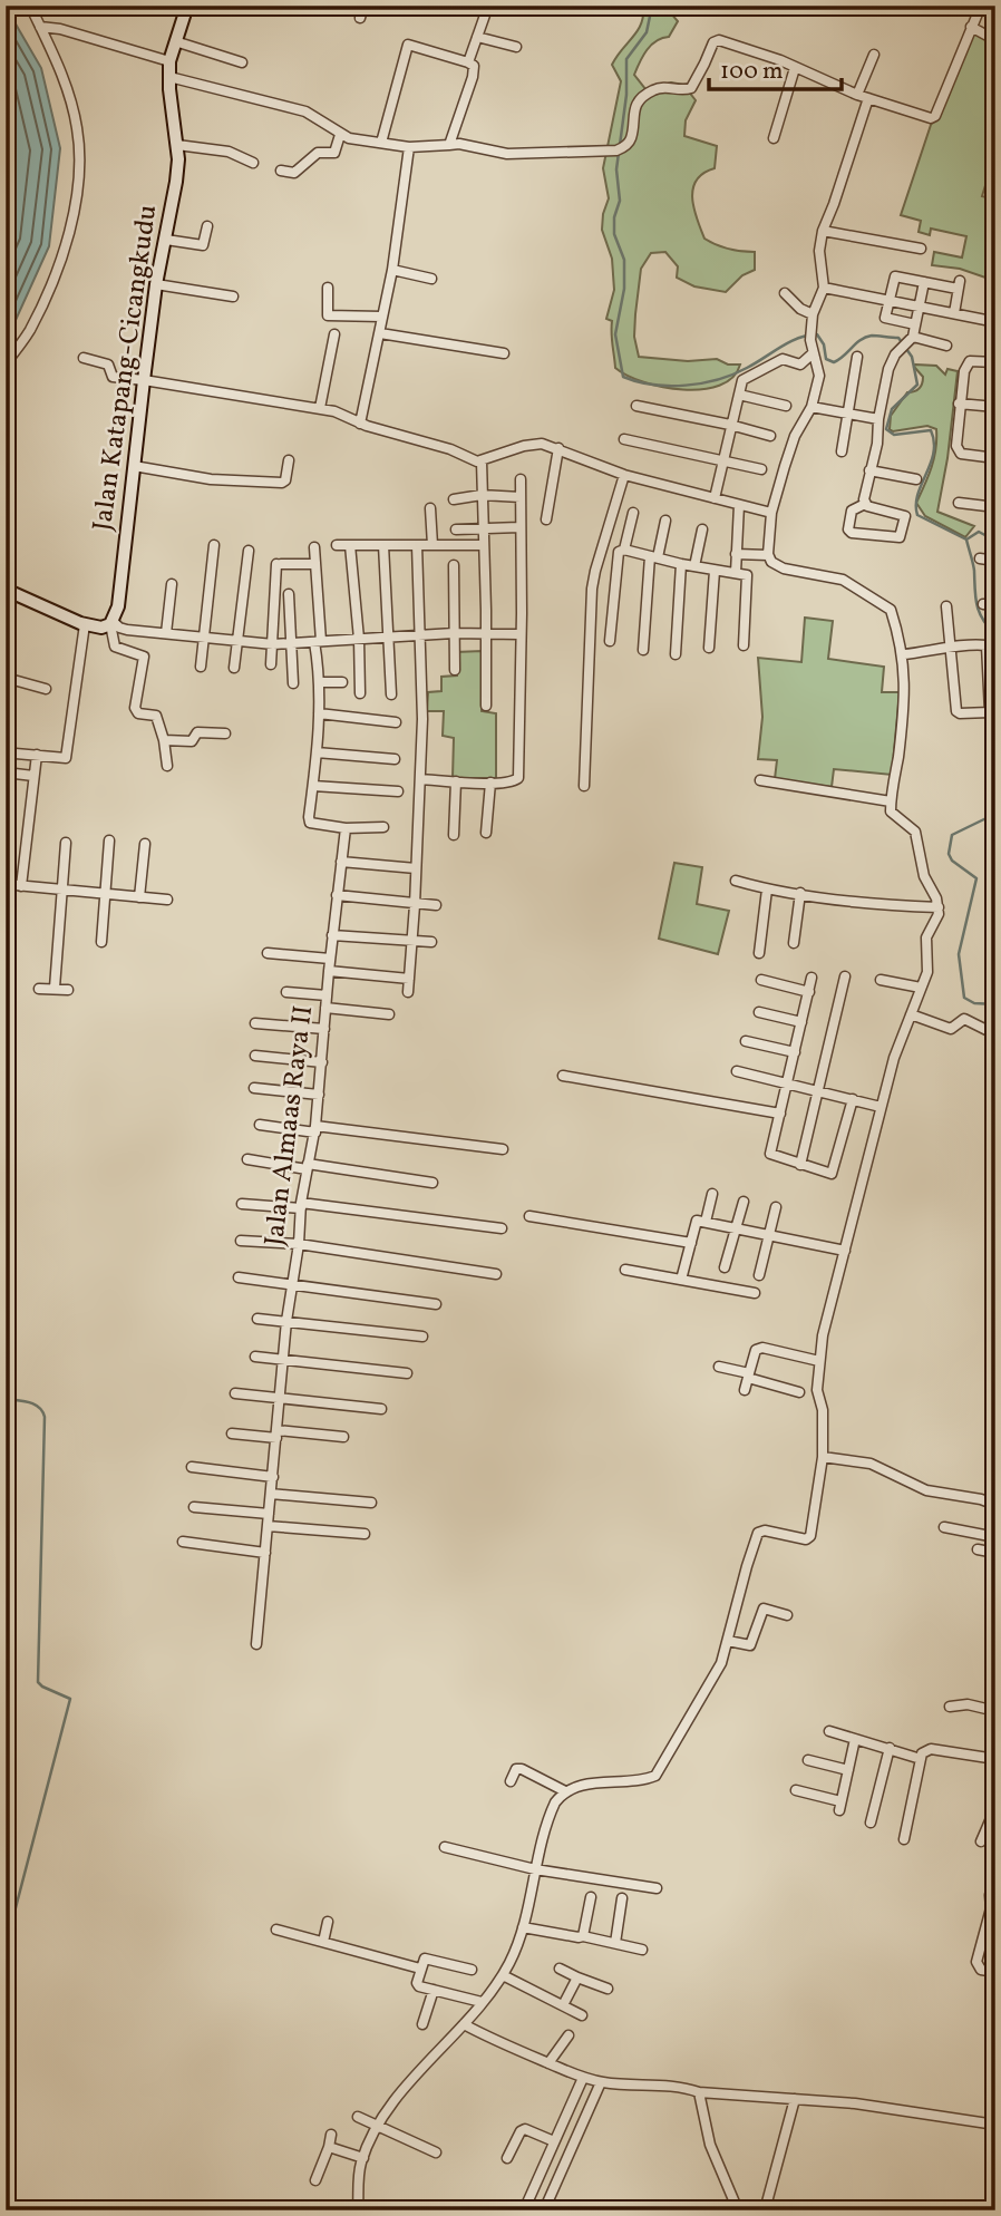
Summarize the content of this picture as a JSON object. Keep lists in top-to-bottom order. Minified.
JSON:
{"streets":{"street":["Jalan Katapang-Cicangkudu","Jalan Almaas Raya II"]},"scale_bar":"100 m"}
